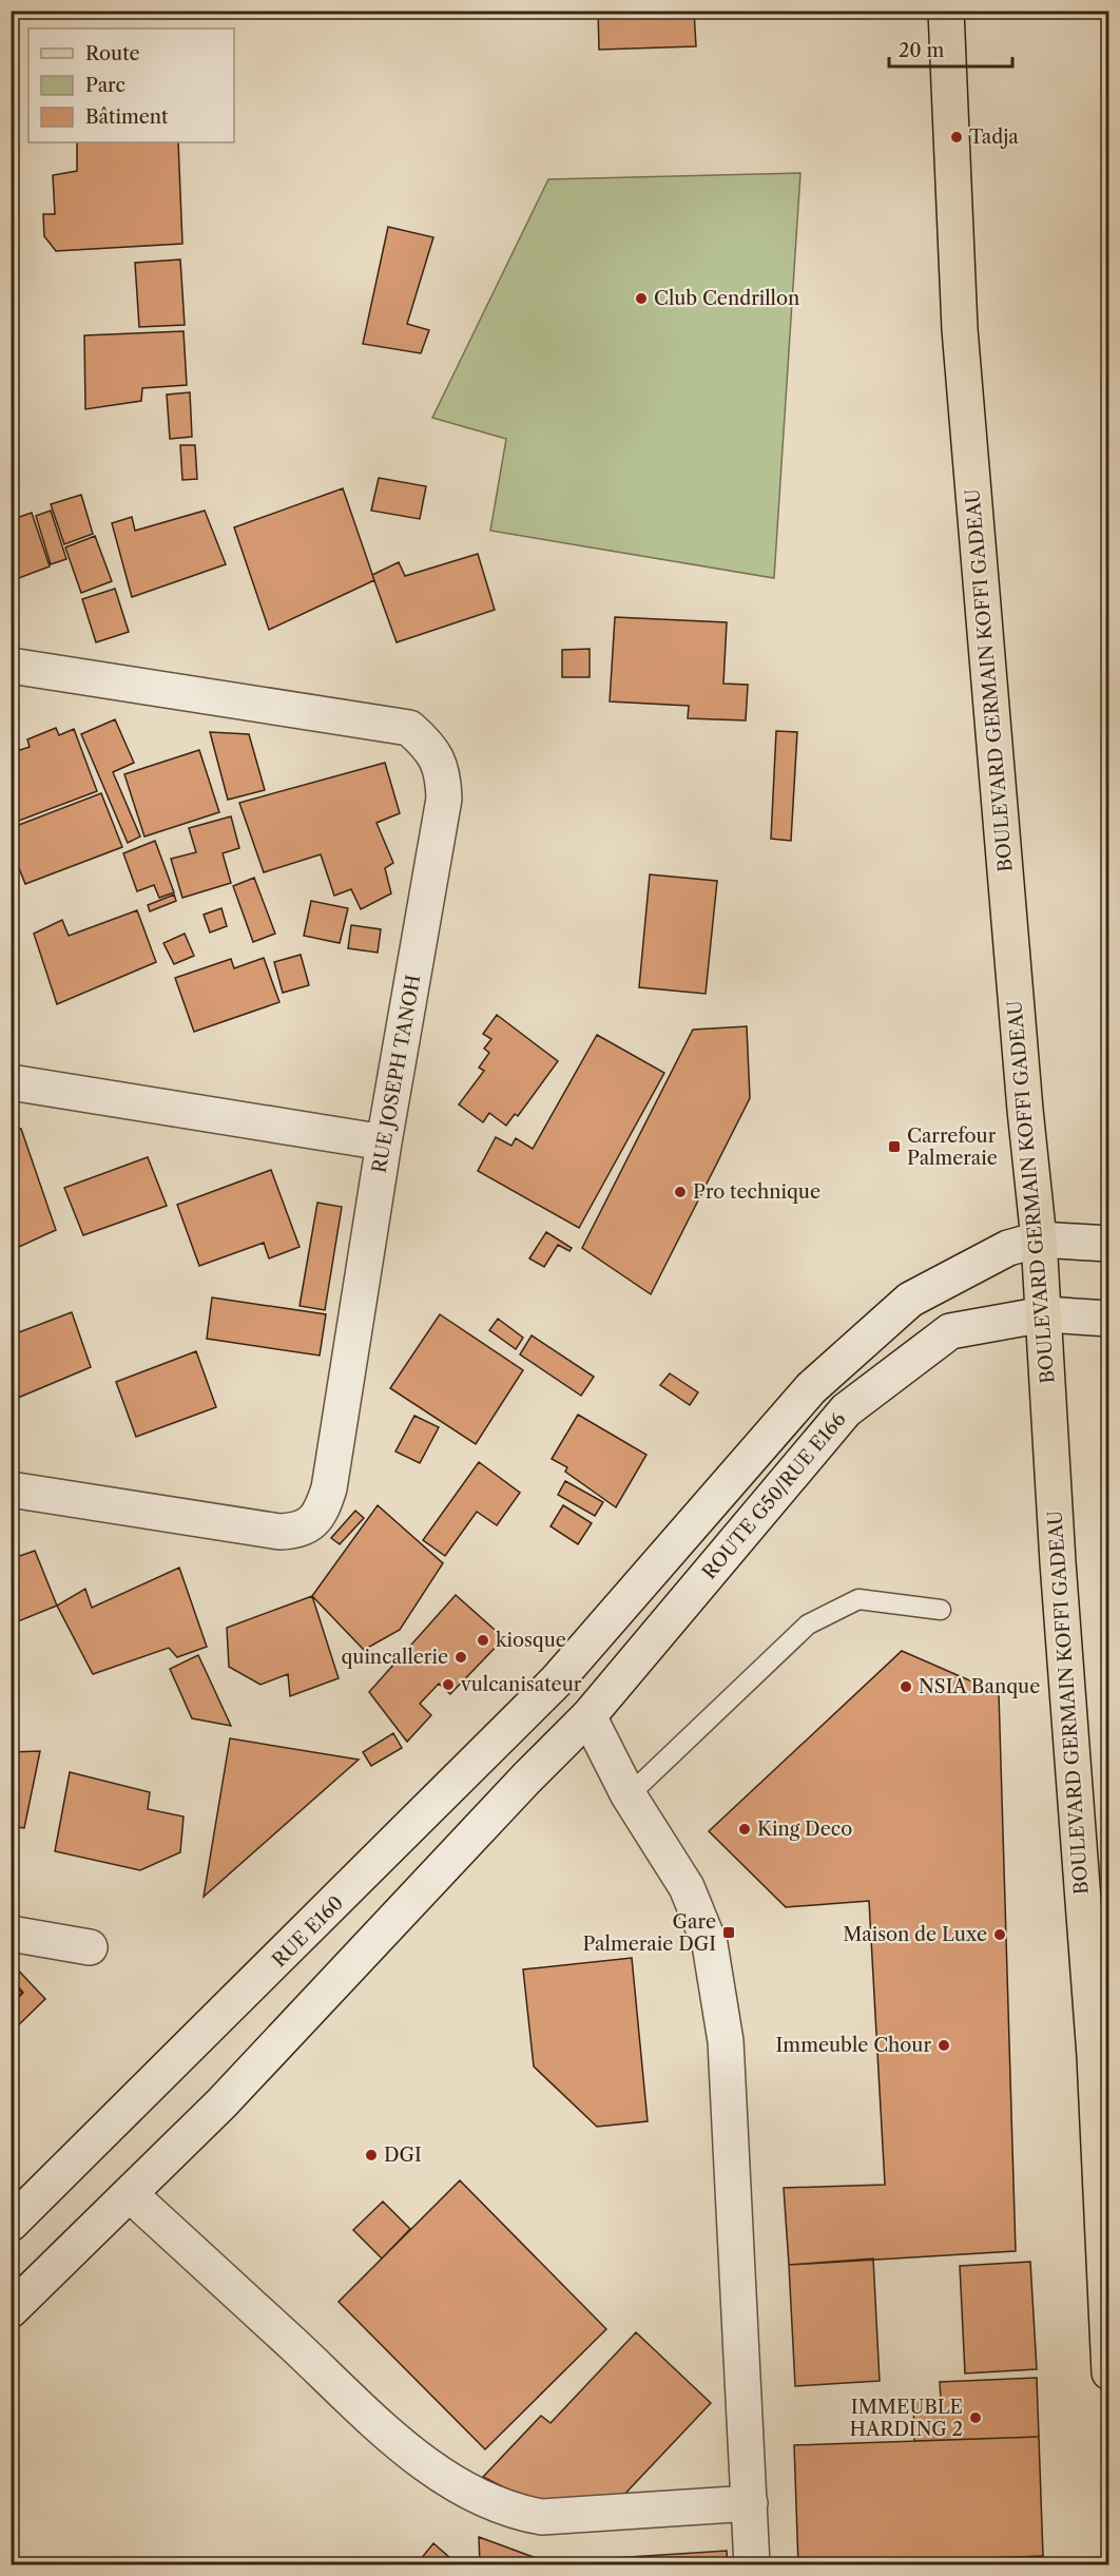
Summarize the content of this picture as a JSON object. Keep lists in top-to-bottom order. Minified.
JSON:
{"streets":{"main road":["BOULEVARD GERMAIN KOFFI GADEAU"],"street":["RUE JOSEPH TANOH","ROUTE G50/RUE E166","RUE E160"]},"crossings":[["BOULEVARD GERMAIN KOFFI GADEAU","ROUTE G50/RUE E166"]],"places":{"other":["Tadja","Club Cendrillon","Pro technique","kiosque","quincallerie","vulcanisateur","NSIA Banque","King Deco","Maison de Luxe","Immeuble Chour","DGI","IMMEUBLE HARDING 2"],"transit":["Carrefour Palmeraie","Gare Palmeraie DGI"]},"legend":["Route","Parc","Bâtiment"],"scale_bar":"20 m"}
